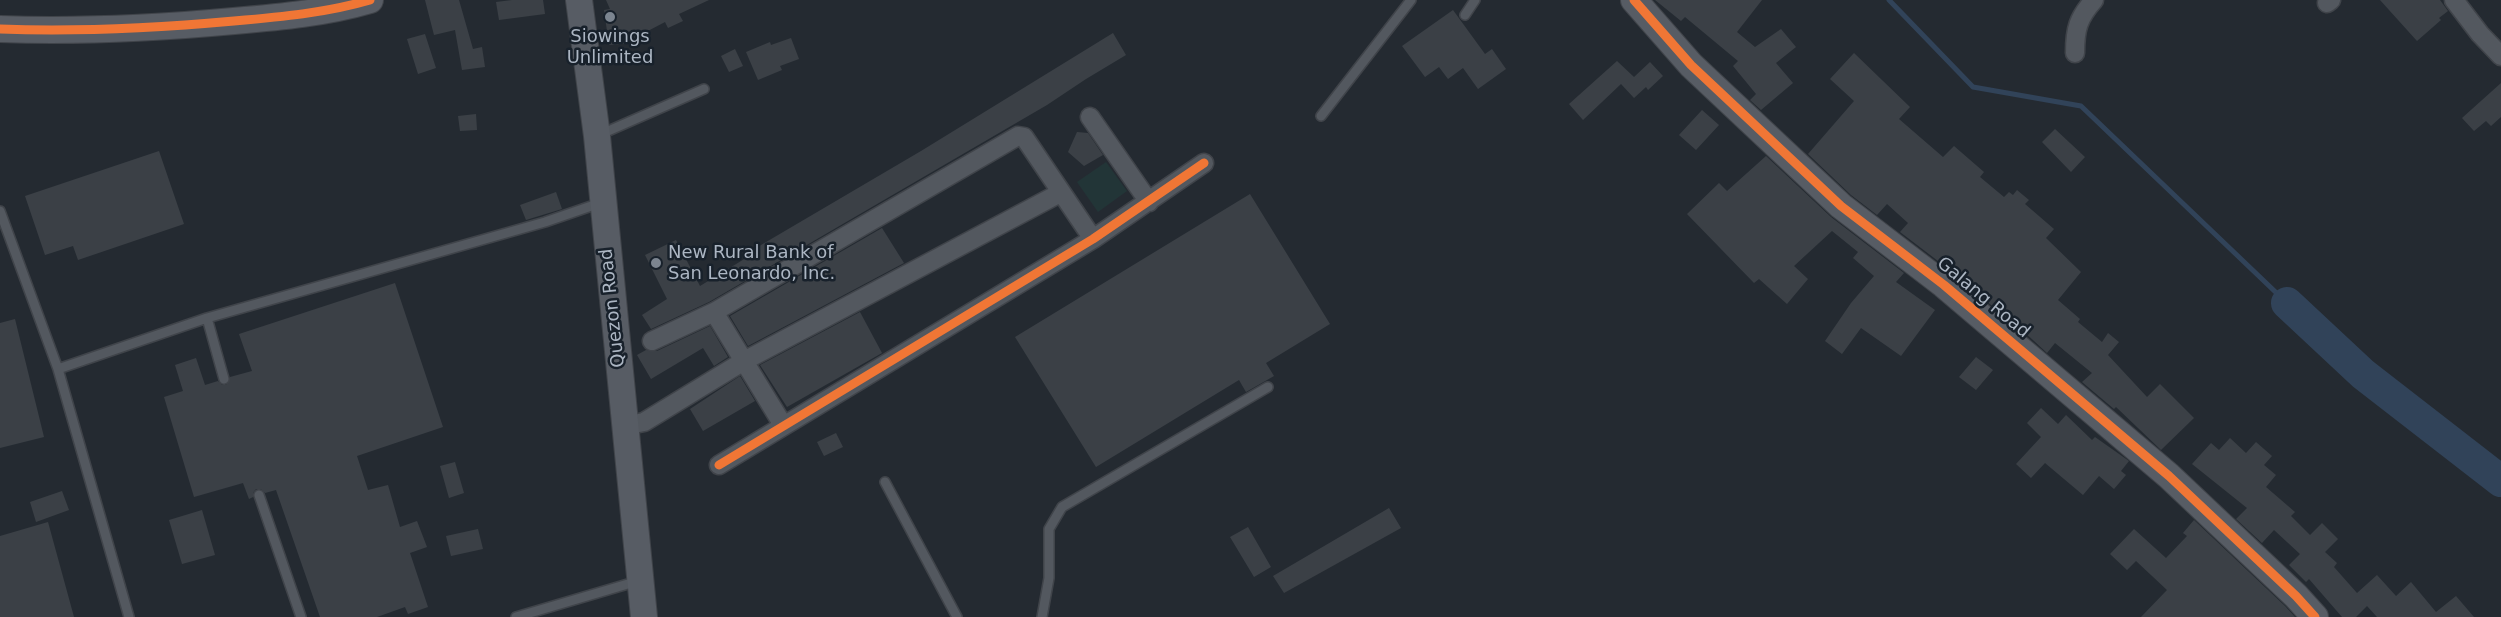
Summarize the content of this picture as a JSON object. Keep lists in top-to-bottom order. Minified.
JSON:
{"streets":{"street":["Galang Road","Quezon Road"]},"places":["Siowings Unlimited","New Rural Bank of San Leonardo, Inc."]}
